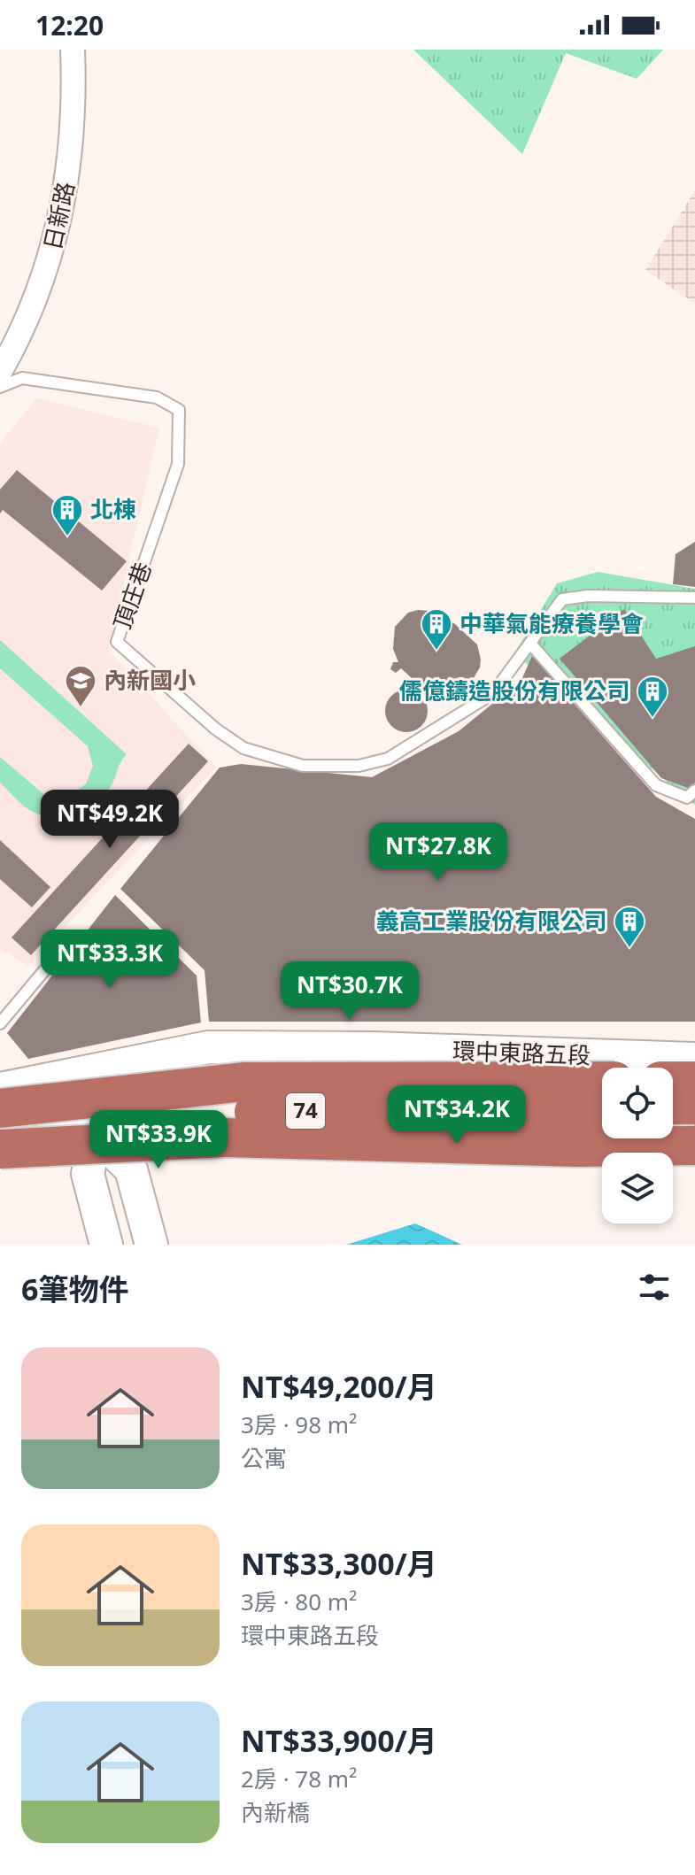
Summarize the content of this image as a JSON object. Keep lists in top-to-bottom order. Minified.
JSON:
{"streets":{"highway":["74"],"street":["日新路","環中東路五段"],"lane":["頂庄巷"]},"crossings":[["環中東路五段","74"]],"places":{"building":["北棟","中華氣能療養學會","儒億鑄造股份有限公司","義高工業股份有限公司"],"school or university":["內新國小"]},"page":{"status":"12:20","price":["NT$49.2K","NT$27.8K","NT$33.3K","NT$30.7K","NT$34.2K","NT$33.9K"],"heading":"6筆物件","list":[{"name":"NT$49,200/月","note":"3房 · 98 m² · 公寓"},{"name":"NT$33,300/月","note":"3房 · 80 m² · 環中東路五段"},{"name":"NT$33,900/月","note":"2房 · 78 m² · 內新橋"}]}}
